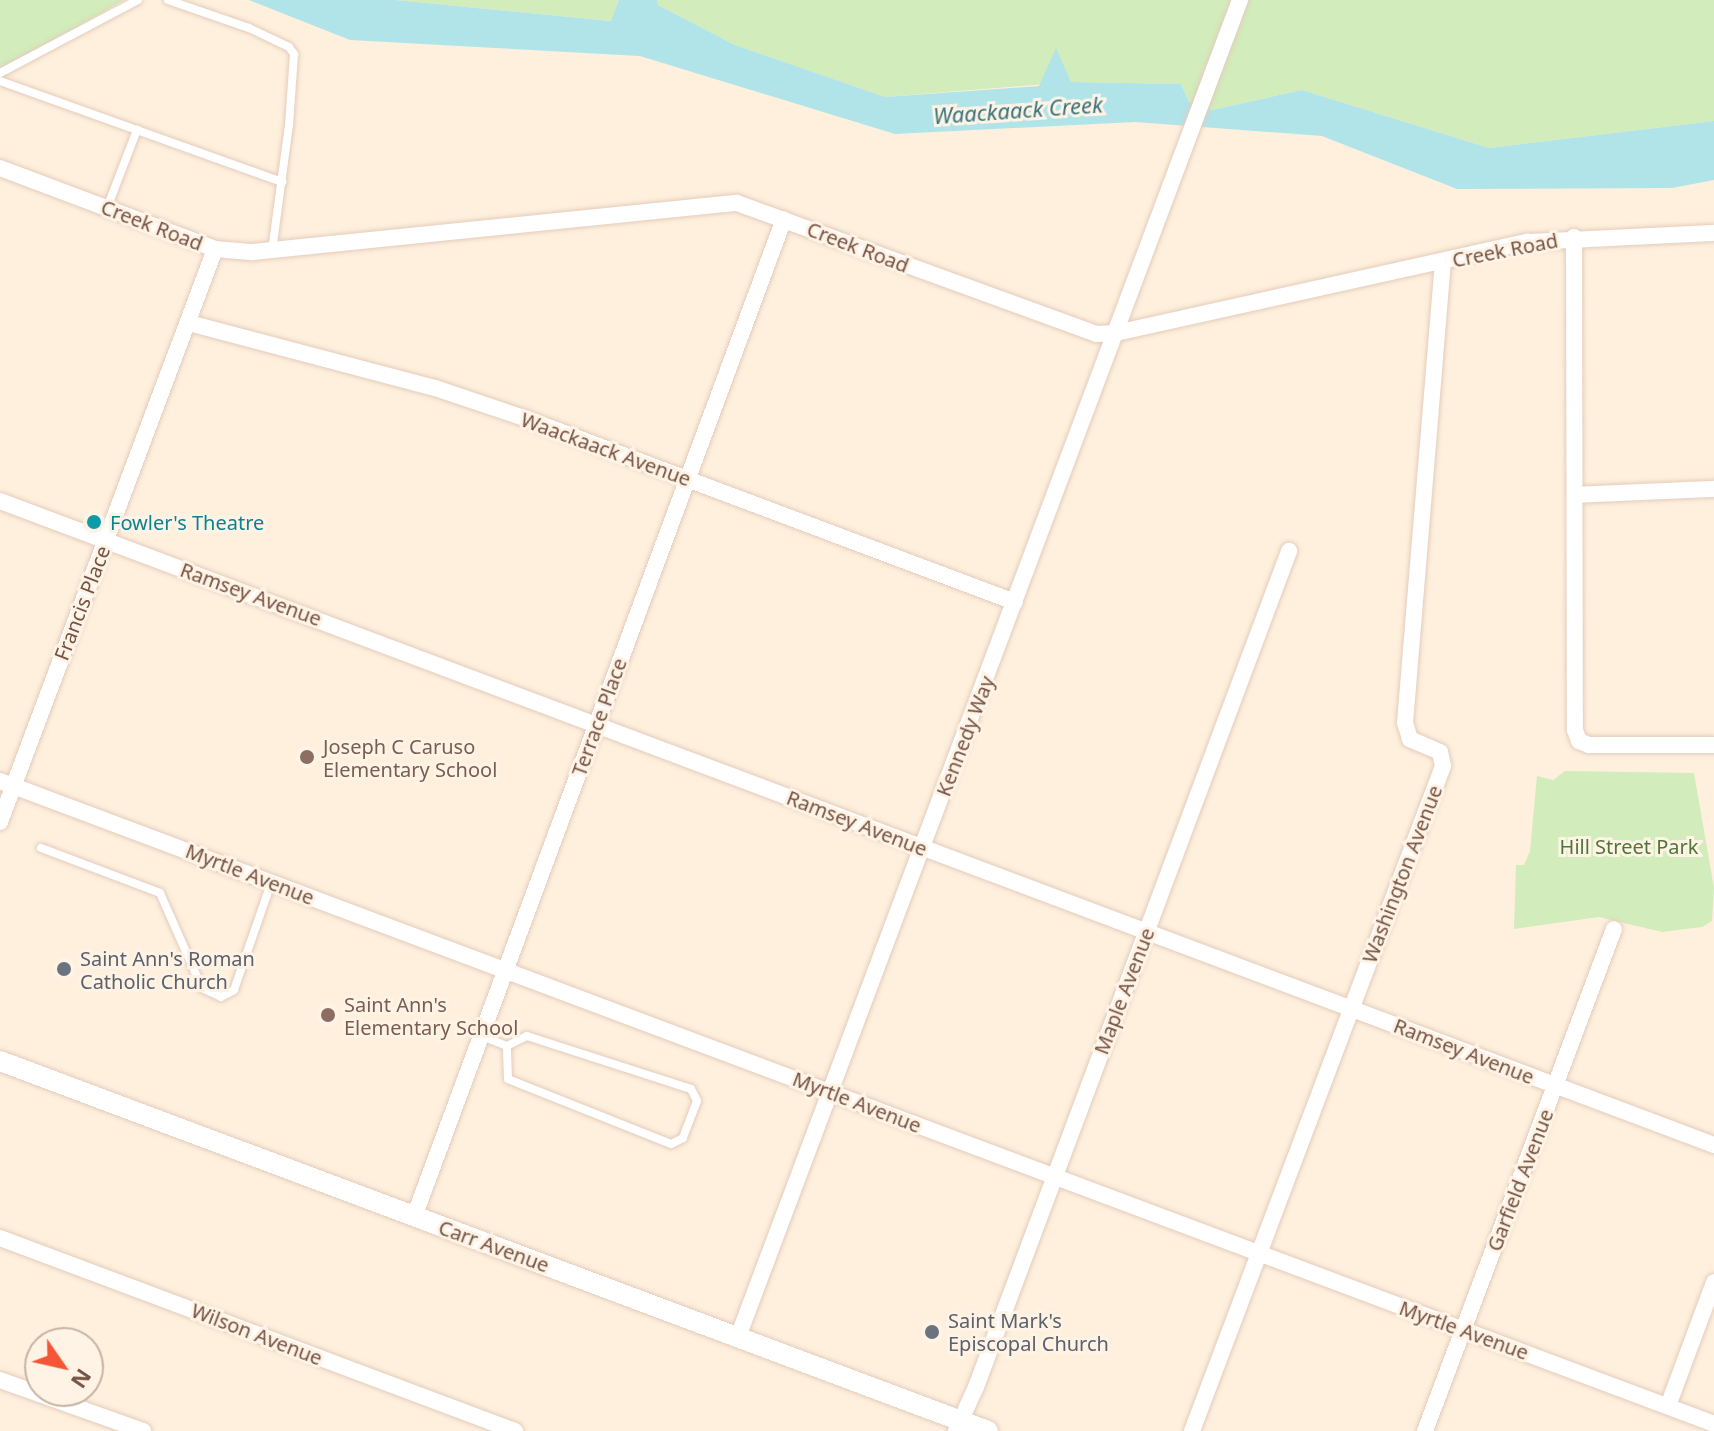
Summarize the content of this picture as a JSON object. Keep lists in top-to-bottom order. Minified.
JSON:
{"streets":{"street":["Creek Road","Waackaack Avenue","Ramsey Avenue","Francis Place","Terrace Place","Kennedy Way","Myrtle Avenue","Washington Avenue","Maple Avenue","Garfield Avenue","Carr Avenue","Wilson Avenue"]},"crossings":[["Creek Road","Francis Place"],["Creek Road","Terrace Place"],["Creek Road","Kennedy Way"],["Creek Road","Washington Avenue"],["Waackaack Avenue","Francis Place"],["Waackaack Avenue","Terrace Place"],["Waackaack Avenue","Kennedy Way"],["Ramsey Avenue","Francis Place"],["Ramsey Avenue","Terrace Place"],["Ramsey Avenue","Kennedy Way"],["Ramsey Avenue","Washington Avenue"],["Ramsey Avenue","Maple Avenue"],["Ramsey Avenue","Garfield Avenue"],["Francis Place","Myrtle Avenue"],["Terrace Place","Myrtle Avenue"],["Terrace Place","Carr Avenue"],["Kennedy Way","Myrtle Avenue"],["Kennedy Way","Carr Avenue"],["Myrtle Avenue","Washington Avenue"],["Myrtle Avenue","Maple Avenue"],["Myrtle Avenue","Garfield Avenue"],["Maple Avenue","Carr Avenue"]],"water":["Waackaack Creek"],"parks":["Hill Street Park"],"places":["Fowler's Theatre","Joseph C Caruso Elementary School","Saint Ann's Roman Catholic Church","Saint Ann's Elementary School","Saint Mark's Episcopal Church"],"north":"bottom right"}
